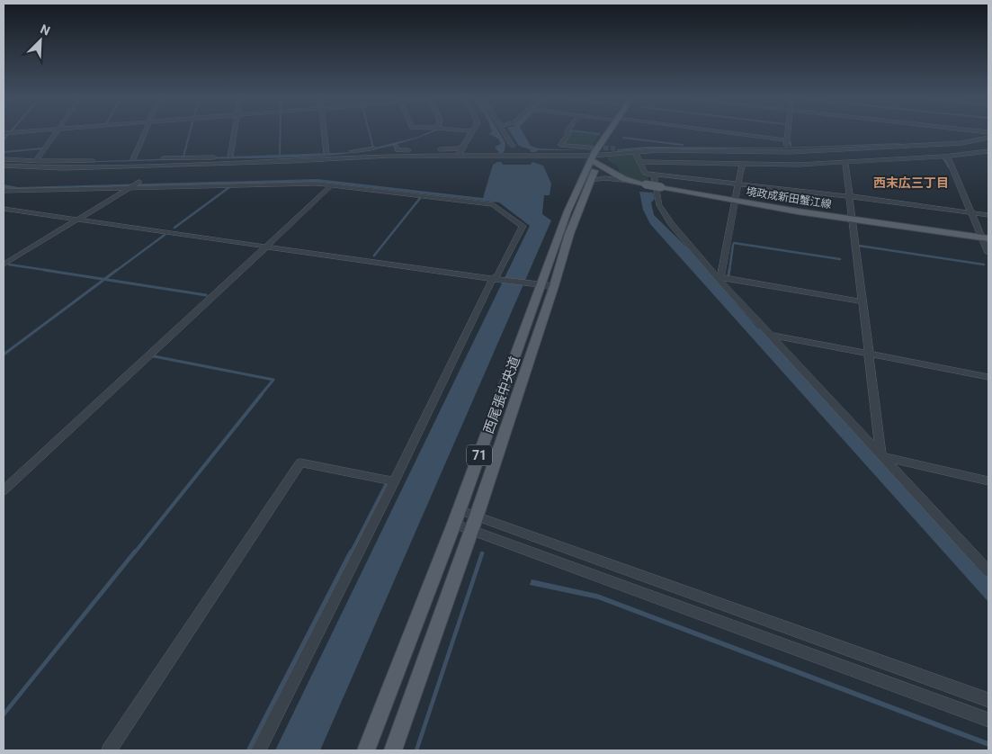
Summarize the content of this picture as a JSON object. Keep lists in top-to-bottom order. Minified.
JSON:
{"streets":{"main road":["境政成新田蟹江線","西尾張中央道","71"]},"crossings":[["境政成新田蟹江線","西尾張中央道"]],"districts":["西末広三丁目"],"north":"top right"}
